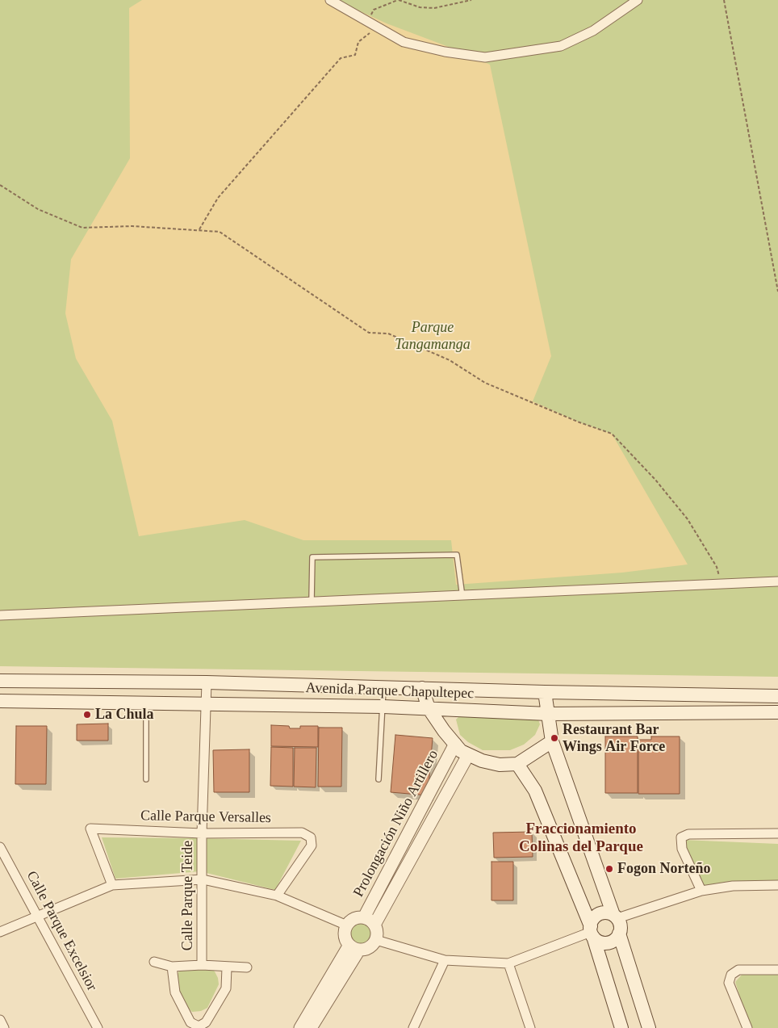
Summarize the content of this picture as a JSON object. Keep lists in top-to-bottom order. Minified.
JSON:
{"streets":{"main road":["Avenida Parque Chapultepec"],"street":["Calle Parque Versalles","Prolongación Niño Artillero","Calle Parque Teide","Calle Parque Excelsior"]},"crossings":[["Avenida Parque Chapultepec","Calle Parque Teide"],["Calle Parque Versalles","Calle Parque Teide"]],"districts":["Fraccionamiento Colinas del Parque"],"parks":["Parque Tangamanga"],"places":["La Chula","Restaurant Bar Wings Air Force","Fogon Norteño"]}
